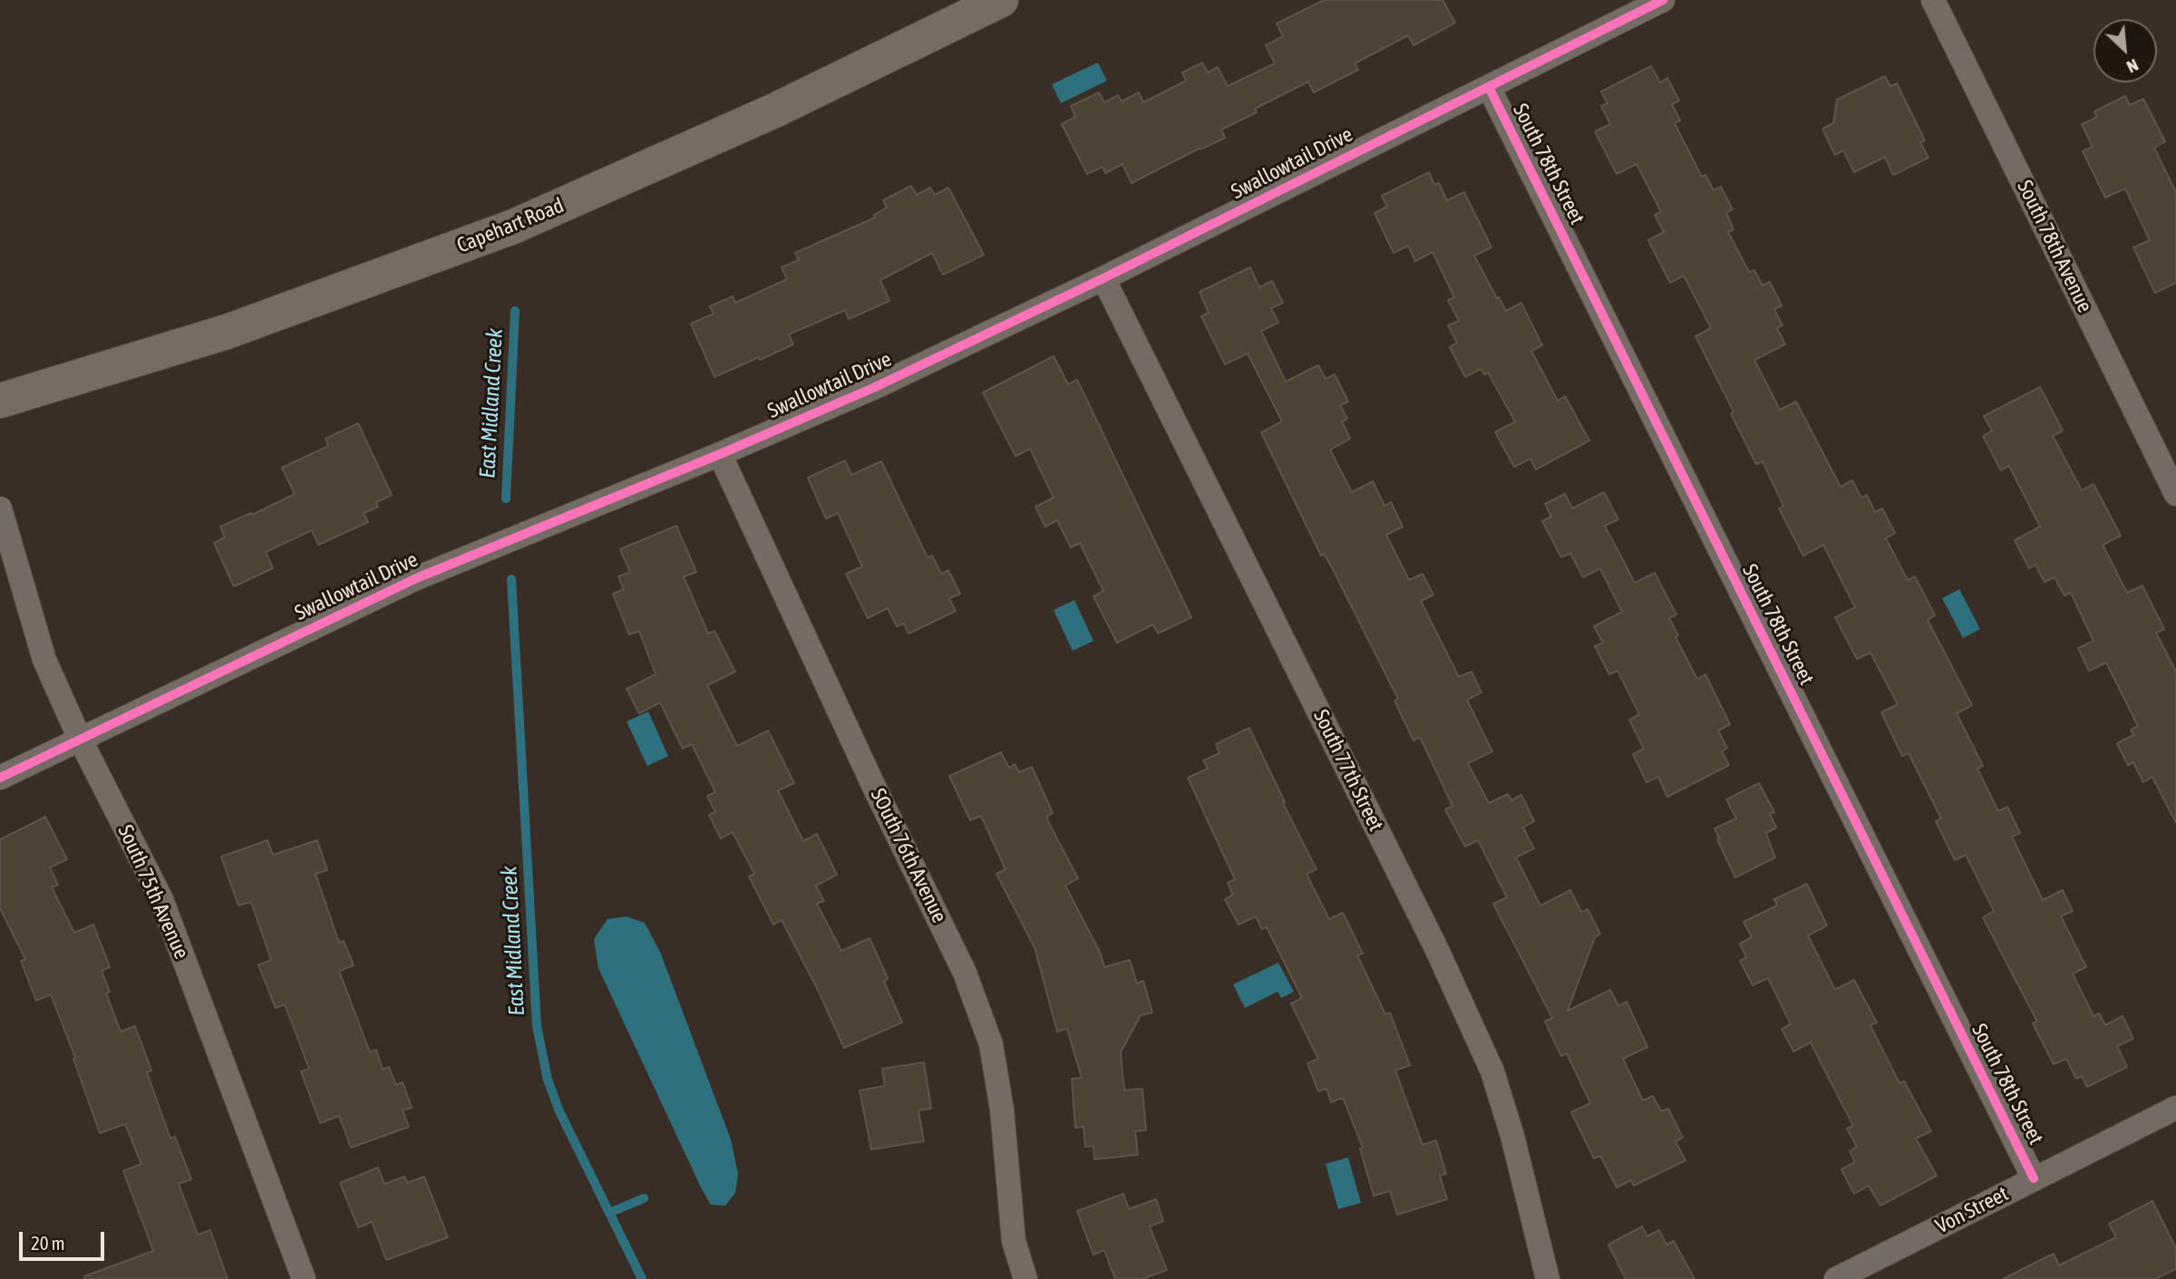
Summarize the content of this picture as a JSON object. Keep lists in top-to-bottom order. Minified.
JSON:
{"streets":{"street":["Swallowtail Drive","South 78th Street","Capehart Road","South 78th Avenue","South 77th Street","SOuth 76th Avenue","South 75th Avenue","Von Street"]},"crossings":[["Swallowtail Drive","South 78th Street"],["Swallowtail Drive","South 77th Street"],["Swallowtail Drive","SOuth 76th Avenue"],["Swallowtail Drive","South 75th Avenue"],["South 78th Street","Von Street"]],"water":["East Midland Creek"],"scale_bar":"20 m","north":"bottom right"}
